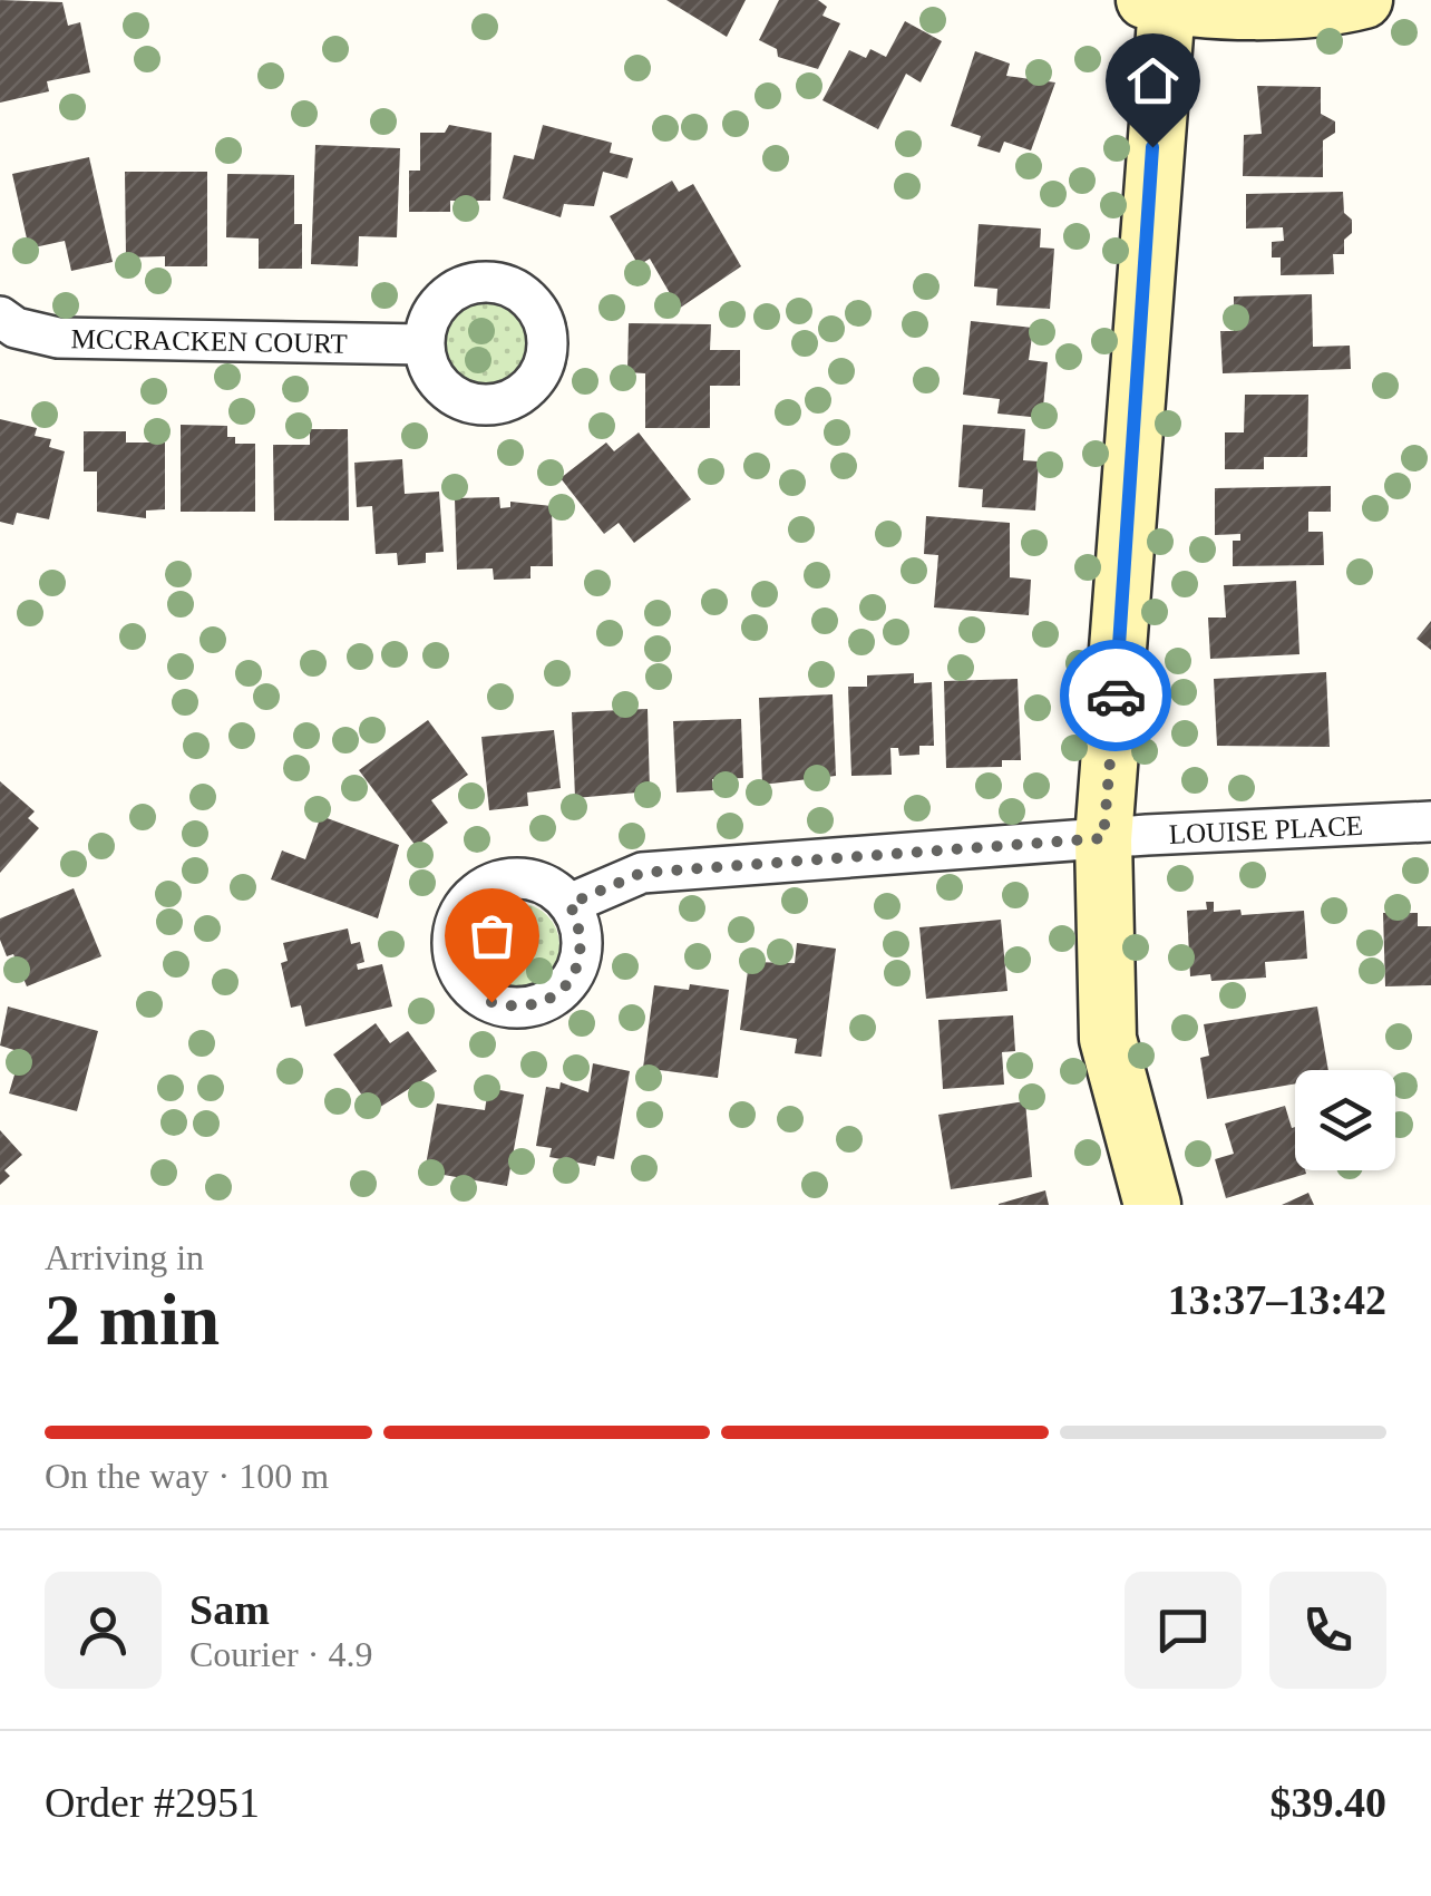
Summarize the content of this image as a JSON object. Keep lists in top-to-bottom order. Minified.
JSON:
{"streets":{"street":["MCCRACKEN COURT","LOUISE PLACE"]},"page":{"heading":["2 min","Arriving in","13:37–13:42"],"panel":["Sam","Courier · 4.9","Order #2951","$39.40"],"bar":"On the way · 100 m"}}
